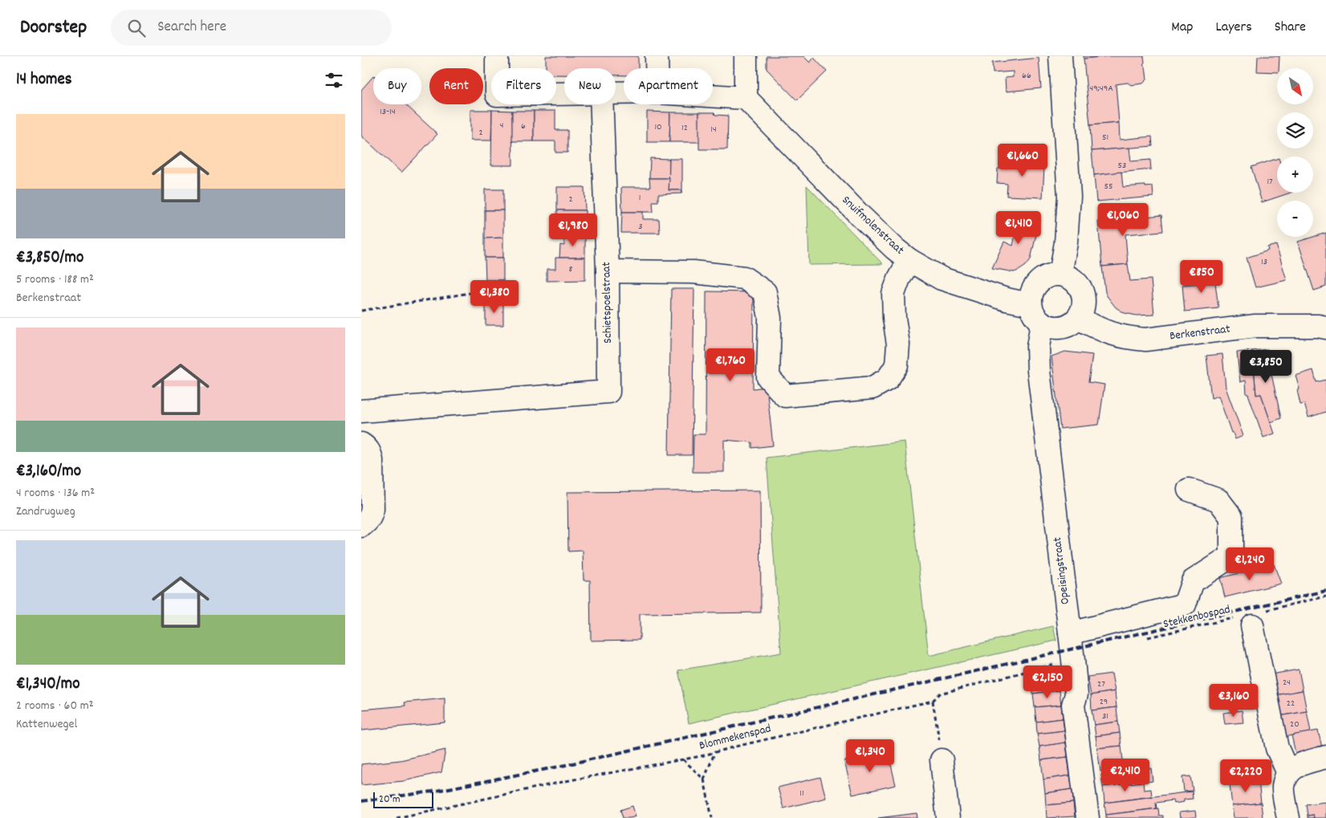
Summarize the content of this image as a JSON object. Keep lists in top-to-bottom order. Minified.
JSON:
{"streets":{"street":["Snuifmolenstraat","Schietspoelstraat","Berkenstraat","Opeisingstraat"],"path":["Stekkenbospad","Blommekenspad"]},"crossings":[["Snuifmolenstraat","Berkenstraat"],["Snuifmolenstraat","Opeisingstraat"],["Berkenstraat","Opeisingstraat"],["Opeisingstraat","Blommekenspad"]],"house_numbers":["66","49;49A","13-14","4","6","10","12","14","2","51","53","17","55","1","2","3","13","8","24","27","29","22","31","20","11"],"scale_bar":"20 m","north":"bottom right","page":{"header":"Doorstep","search":"Search here","nav":["Map","Layers","Share"],"heading":"14 homes","map_buttons":["+","−"],"chip":["Buy","Rent","Filters","New","Apartment"],"list":[{"name":"€3,850/mo","note":"5 rooms · 188 m² · Berkenstraat"},{"name":"€3,160/mo","note":"4 rooms · 136 m² · Zandrugweg"},{"name":"€1,340/mo","note":"2 rooms · 60 m² · Kattenwegel"}],"price":["€1,660","€1,060","€1,410","€1,980","€850","€1,380","€1,760","€3,850","€1,240","€2,150","€3,160","€1,340","€2,410","€2,220"],"scale":"20 m"}}
